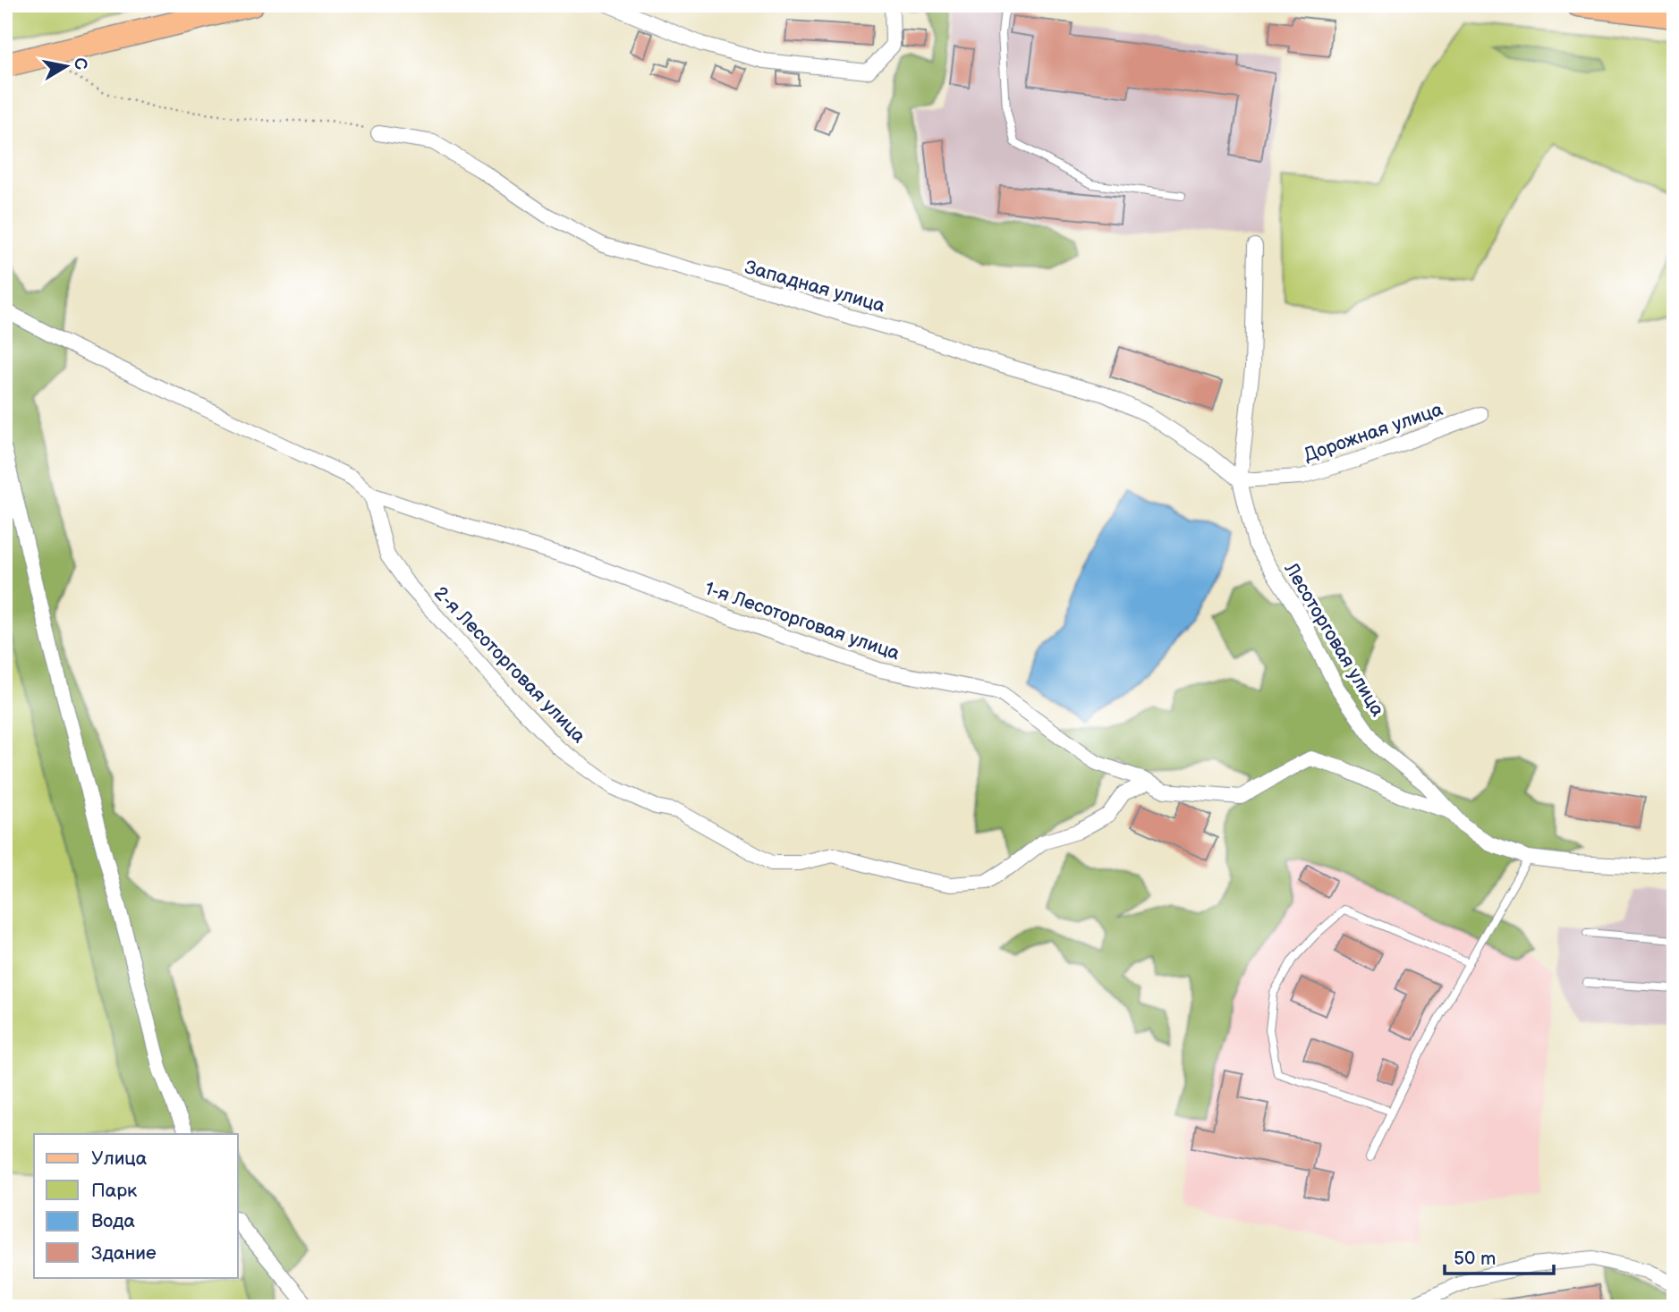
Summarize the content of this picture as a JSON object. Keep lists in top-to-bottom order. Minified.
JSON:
{"streets":{"street":["Западная улица","Дорожная улица","1-я Лесоторговая улица","Лесоторговая улица","2-я Лесоторговая улица"]},"crossings":[["Западная улица","Дорожная улица"],["Западная улица","Лесоторговая улица"],["Дорожная улица","Лесоторговая улица"],["1-я Лесоторговая улица","Лесоторговая улица"],["1-я Лесоторговая улица","2-я Лесоторговая улица"]],"legend":["Улица","Парк","Вода","Здание"],"scale_bar":"50 m","north":"right"}
